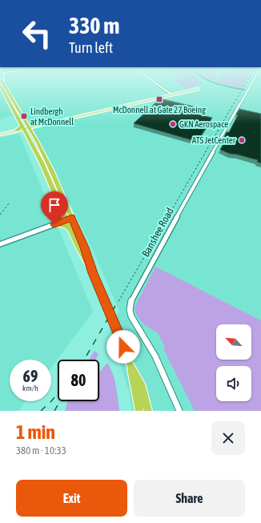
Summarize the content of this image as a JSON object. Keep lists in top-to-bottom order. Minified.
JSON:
{"streets":{"street":["Banshee Road"]},"places":{"transit":["McDonnell at Gate 27 Boeing","Lindbergh at McDonnell"],"other":["GKN Aerospace","ATS JetCenter"]},"north":"top left","page":{"turn":["330 m","Turn left"],"speed":"69 km/h","limit":"80","heading":["1 min","380 m · 10:33"],"buttons":["Exit","Share"]}}
